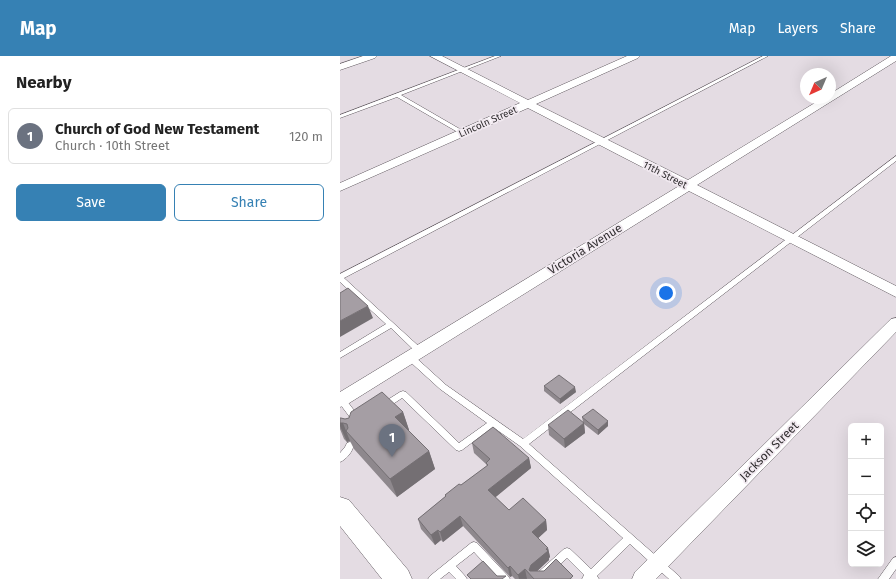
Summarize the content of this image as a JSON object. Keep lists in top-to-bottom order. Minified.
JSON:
{"streets":{"street":["Lincoln Street","11th Street","Victoria Avenue","Jackson Street"]},"crossings":[["Lincoln Street","11th Street"],["11th Street","Victoria Avenue"]],"north":"bottom left","page":{"header":"Map","nav":["Map","Layers","Share"],"heading":"Nearby","list":[{"mark":"1","name":"Church of God New Testament","note":"Church · 10th Street","value":"120 m"}],"buttons":["Save","Share"],"map_buttons":["+","−"],"pins":"1"}}
